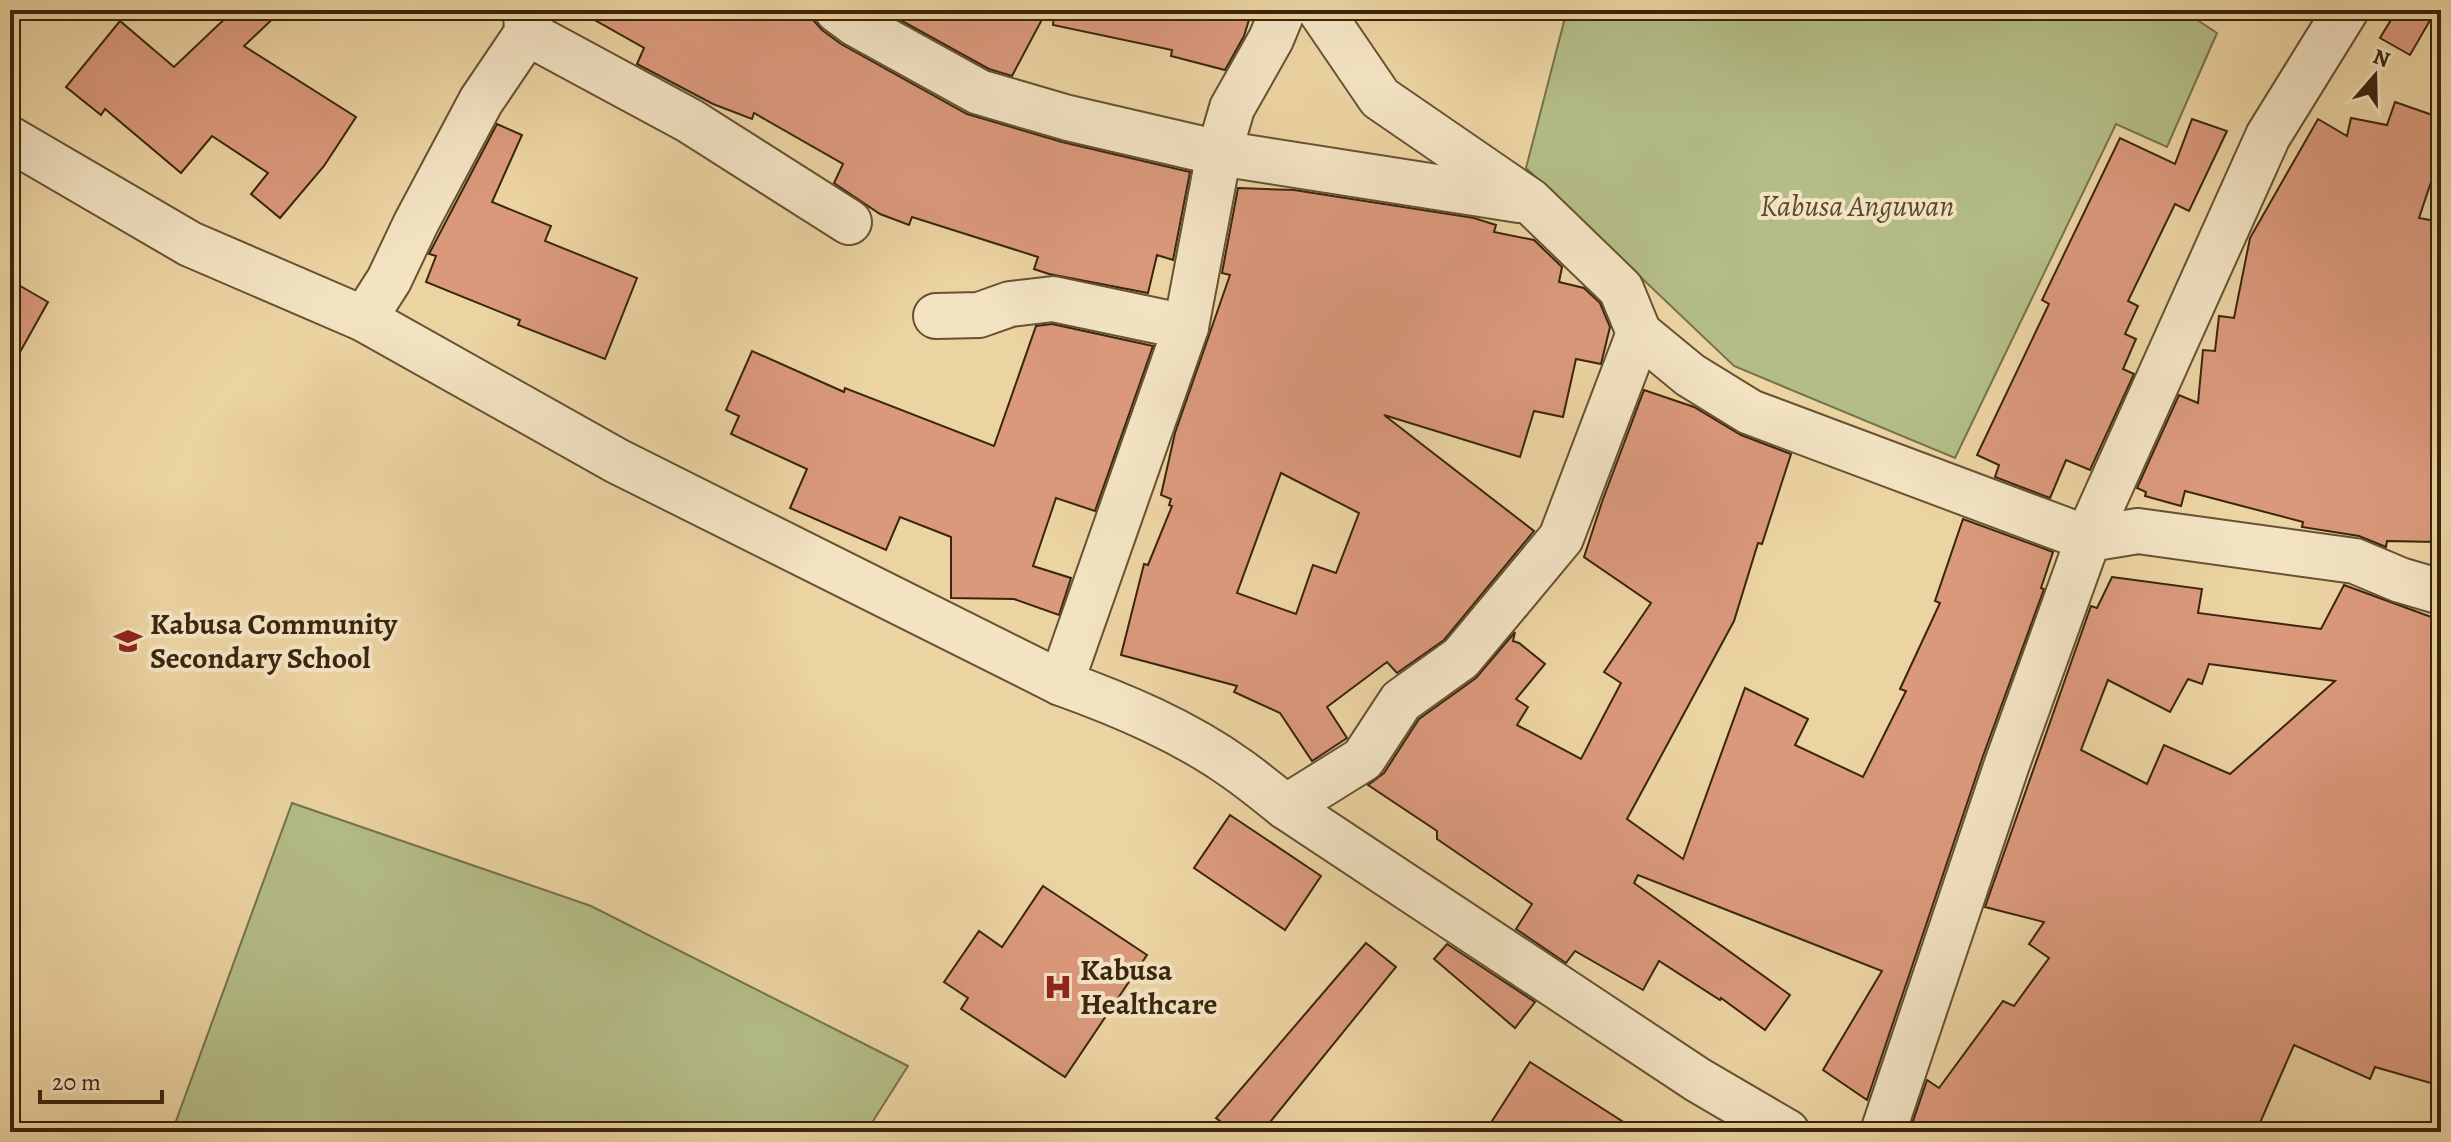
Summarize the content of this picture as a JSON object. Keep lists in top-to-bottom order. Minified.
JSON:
{"parks":["Kabusa Anguwan"],"places":{"school or university":["Kabusa Community Secondary School"],"hospital":["Kabusa Healthcare"]},"scale_bar":"20 m","north":"top"}
